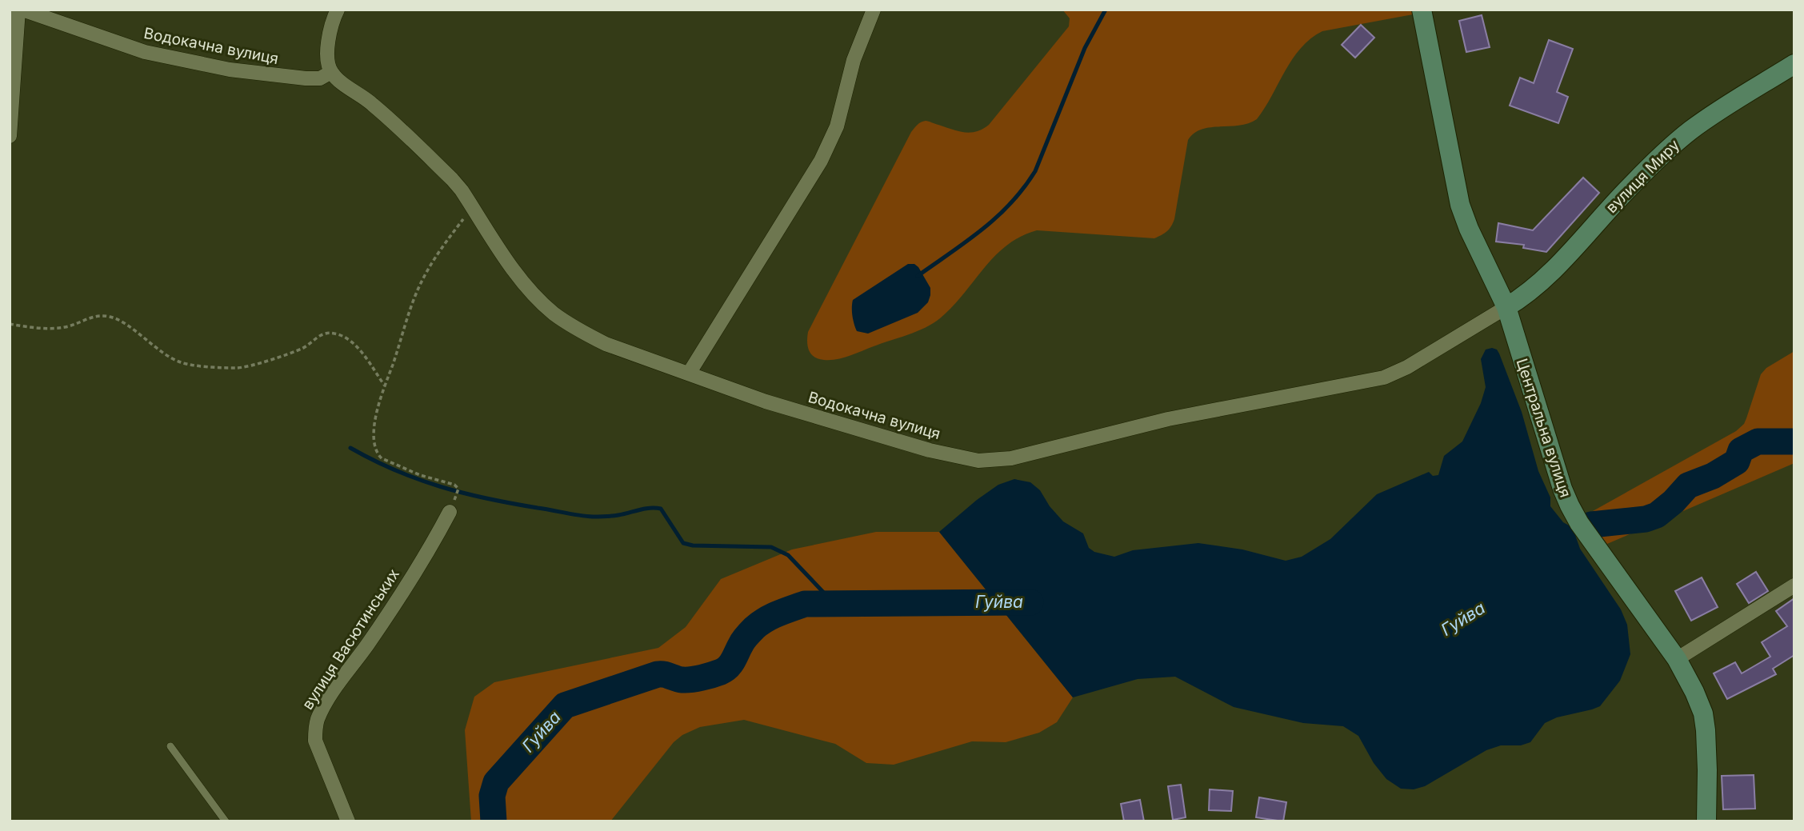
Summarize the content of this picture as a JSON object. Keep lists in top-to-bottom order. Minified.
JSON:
{"streets":{"street":["Водокачна вулиця","вулиця Миру","Центральна вулиця","вулиця Васютинських"]},"crossings":[["Водокачна вулиця","вулиця Миру"],["Водокачна вулиця","Центральна вулиця"],["вулиця Миру","Центральна вулиця"]],"water":["Гуйва"]}
